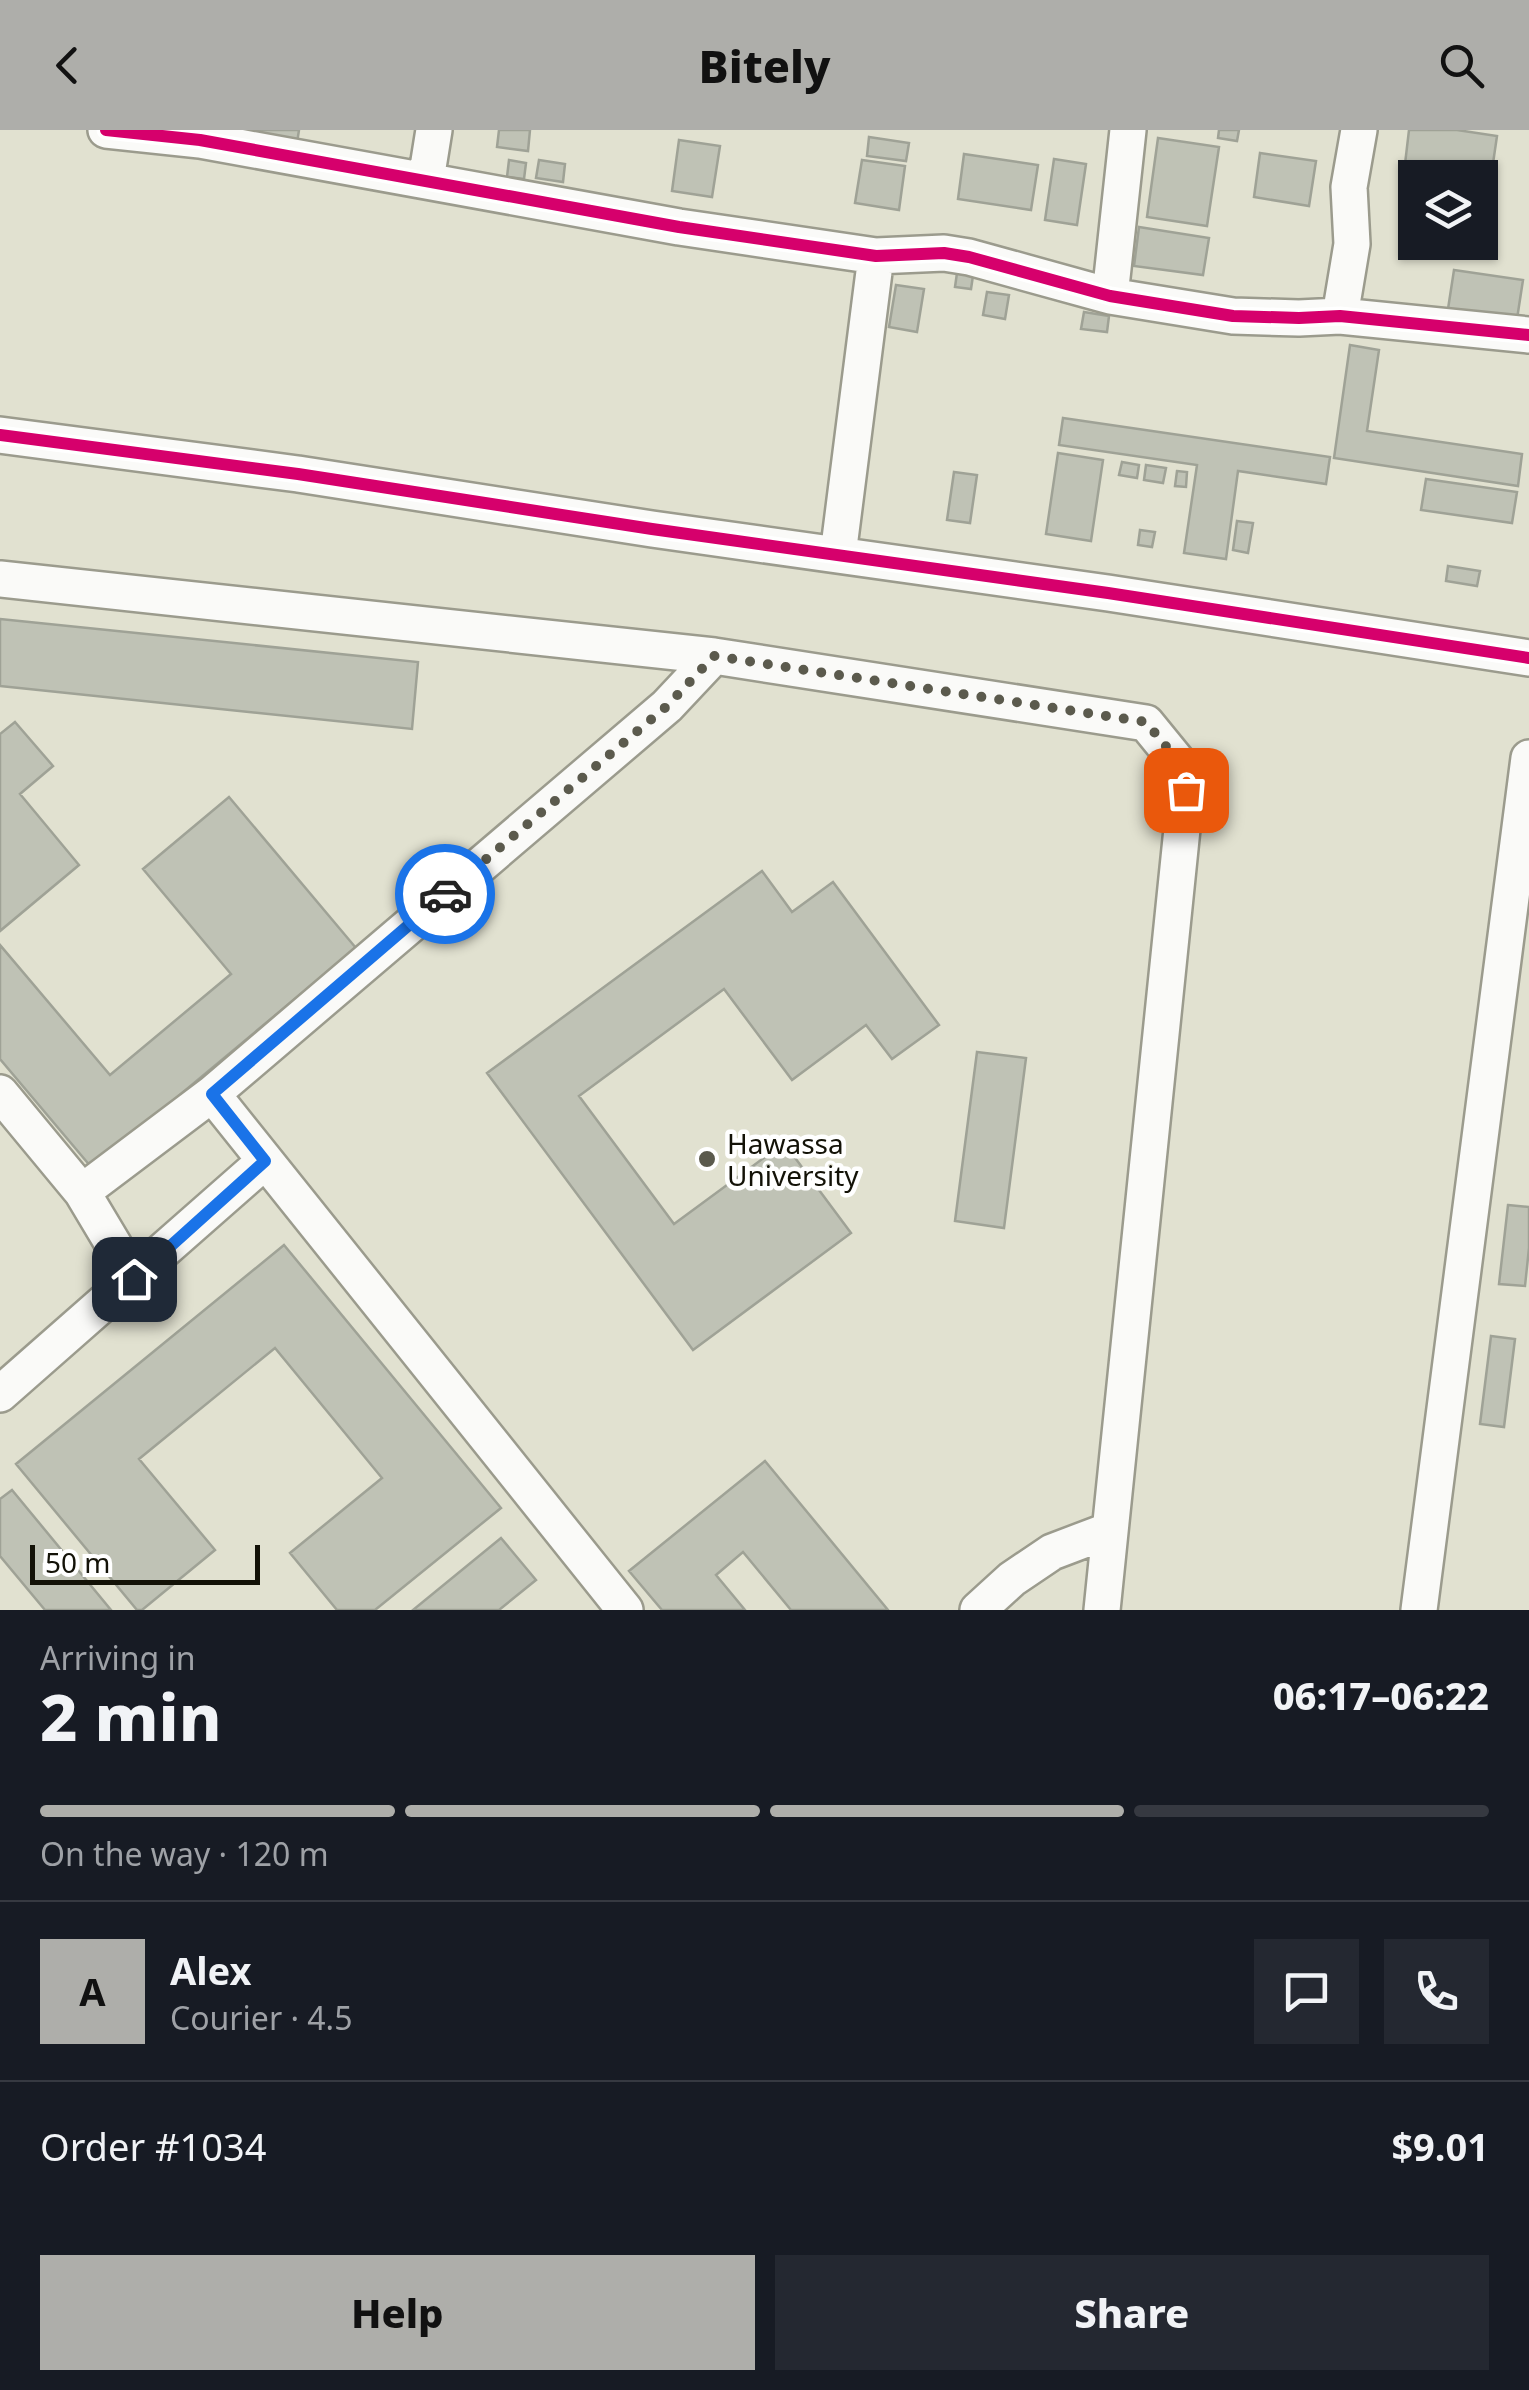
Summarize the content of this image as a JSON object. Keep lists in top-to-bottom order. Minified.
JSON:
{"places":["Hawassa University"],"scale_bar":"50 m","page":{"header":"Bitely","scale":"50 m","heading":["2 min","Arriving in","06:17–06:22"],"panel":["Alex","Courier · 4.5","Order #1034","$9.01"],"bar":"On the way · 120 m","round":"A","buttons":["Help","Share"]}}
